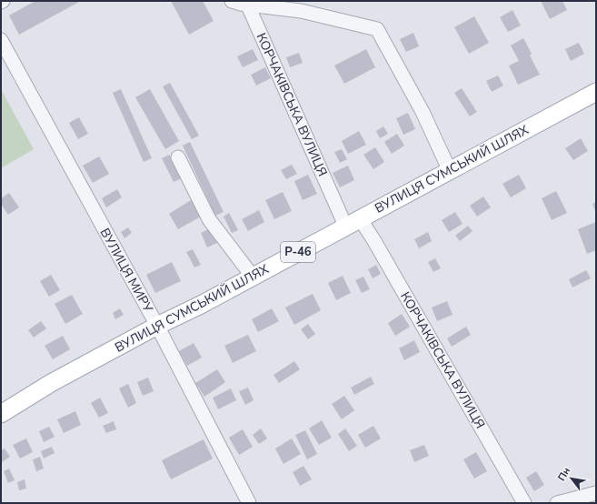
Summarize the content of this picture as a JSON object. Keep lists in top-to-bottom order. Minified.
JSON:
{"streets":{"main road":["ВУЛИЦЯ СУМСЬКИЙ ШЛЯХ","Р-46"],"street":["КОРЧАКІВСЬКА ВУЛИЦЯ","ВУЛИЦЯ МИРУ"]},"crossings":[["КОРЧАКІВСЬКА ВУЛИЦЯ","ВУЛИЦЯ СУМСЬКИЙ ШЛЯХ"],["ВУЛИЦЯ СУМСЬКИЙ ШЛЯХ","ВУЛИЦЯ МИРУ"]],"north":"top left"}
